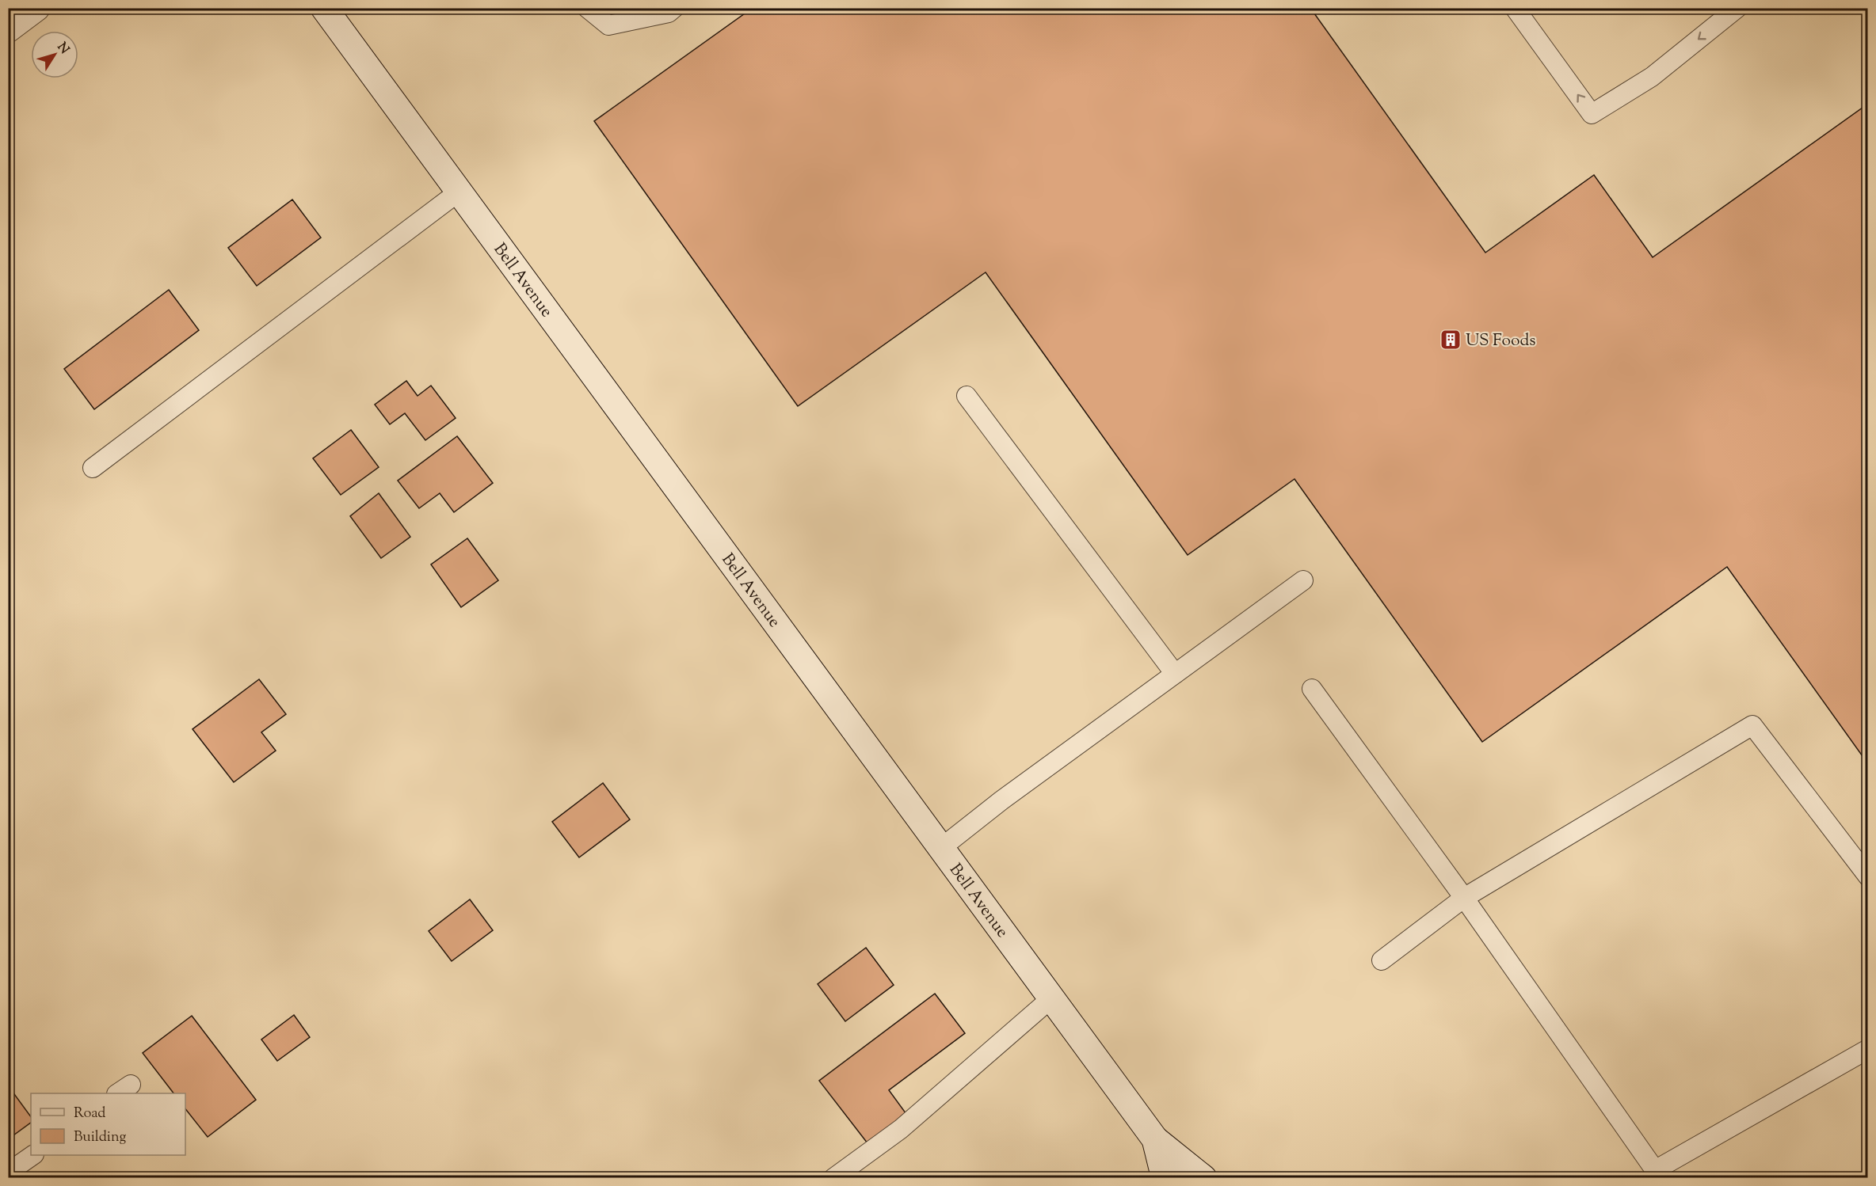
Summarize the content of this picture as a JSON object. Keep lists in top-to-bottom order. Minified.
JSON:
{"streets":{"main road":["Bell Avenue"]},"places":{"building":["US Foods"]},"legend":["Road","Building"],"north":"top right"}
